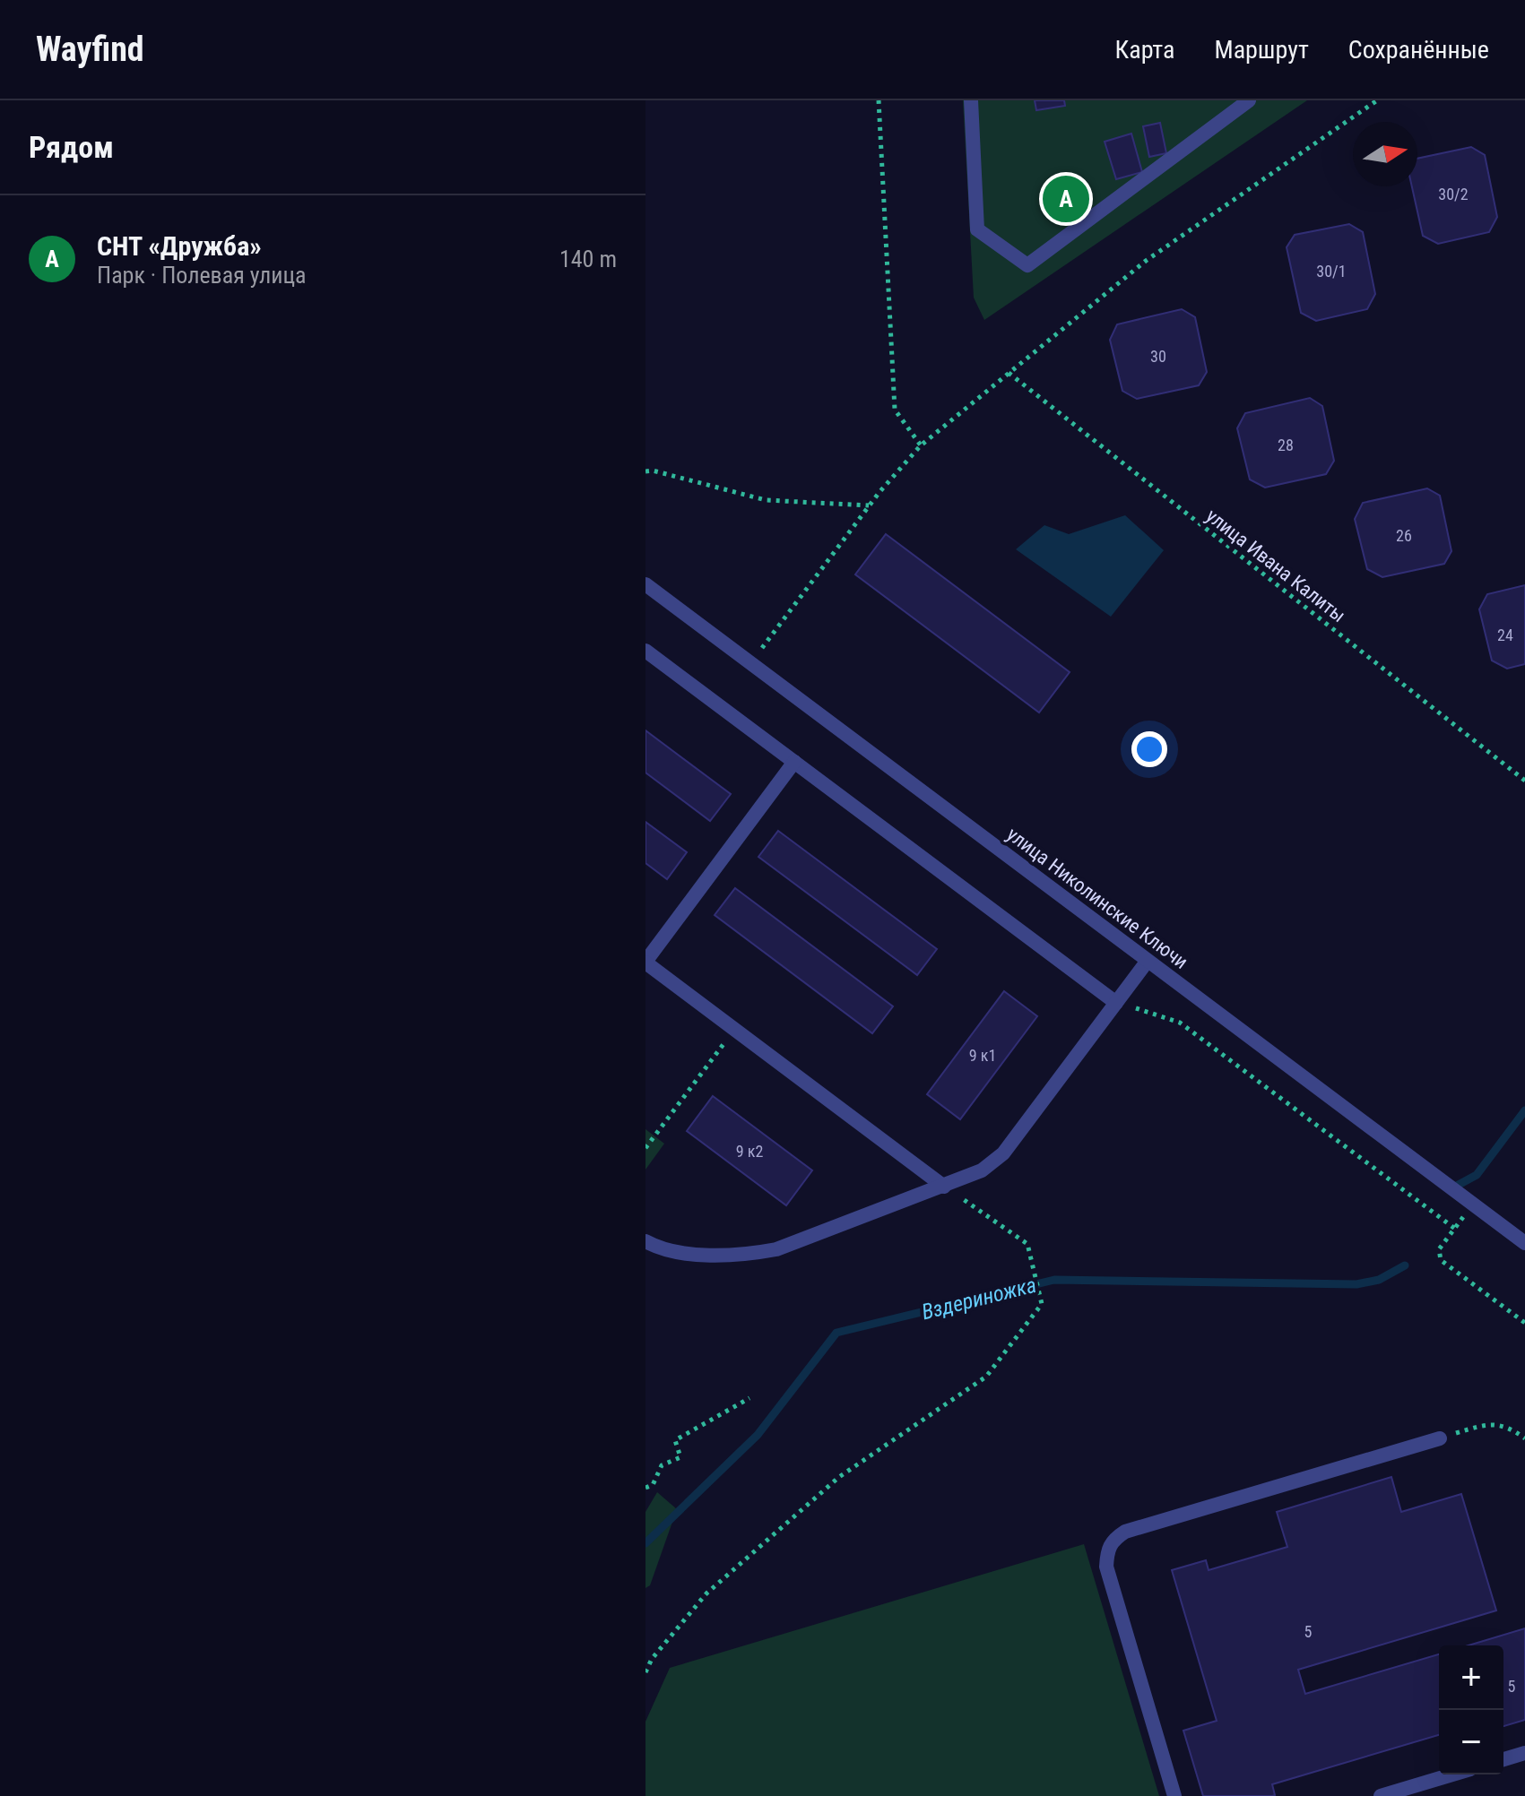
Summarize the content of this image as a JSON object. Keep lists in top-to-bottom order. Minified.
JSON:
{"streets":{"street":["улица Николинские Ключи"],"path":["улица Ивана Калиты"]},"water":["Вздериножка"],"house_numbers":["30/2","30/1","30","28","26","24","9 к1","9 к2","5","5"],"north":"right","page":{"header":"Wayfind","nav":["Карта","Маршрут","Сохранённые"],"heading":"Рядом","pins":"A","list":[{"mark":"A","name":"СНТ «Дружба»","note":"Парк · Полевая улица","value":"140 m"}],"map_buttons":["+","−"]}}
